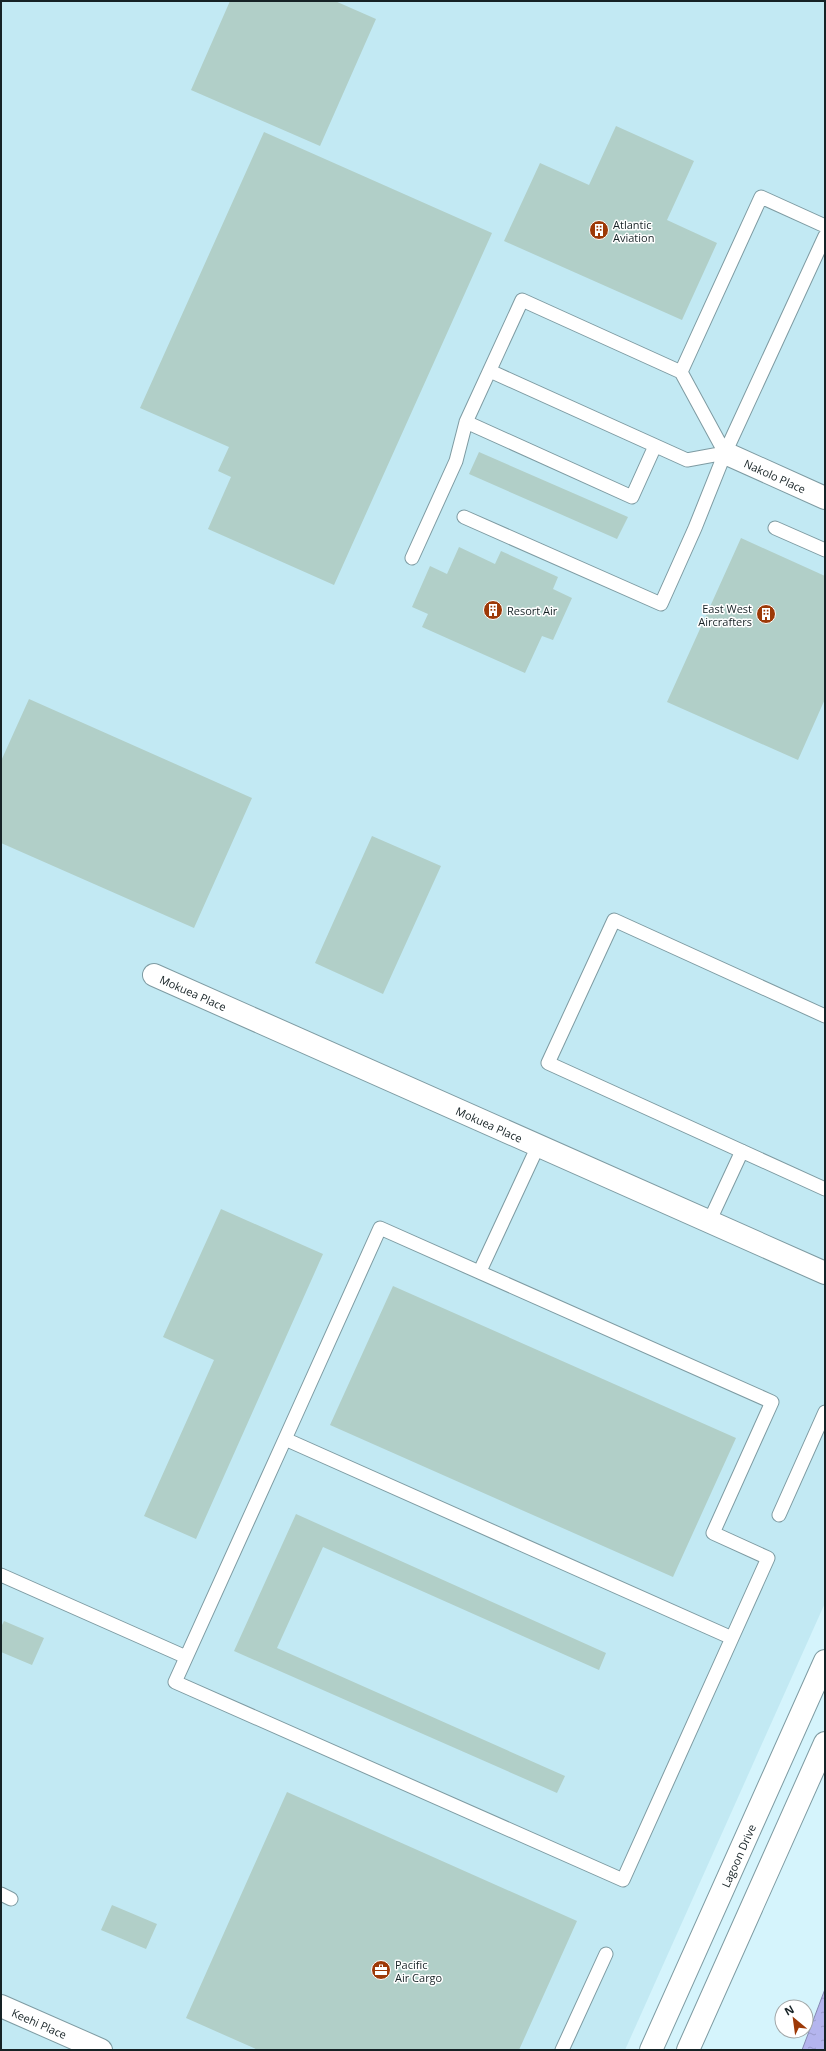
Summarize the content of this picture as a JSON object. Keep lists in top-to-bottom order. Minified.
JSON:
{"streets":{"street":["Nakolo Place","Mokuea Place","Lagoon Drive","Keehi Place"]},"places":{"building":["Atlantic Aviation","Resort Air","East West Aircrafters"],"office":["Pacific Air Cargo"]},"north":"top left"}
